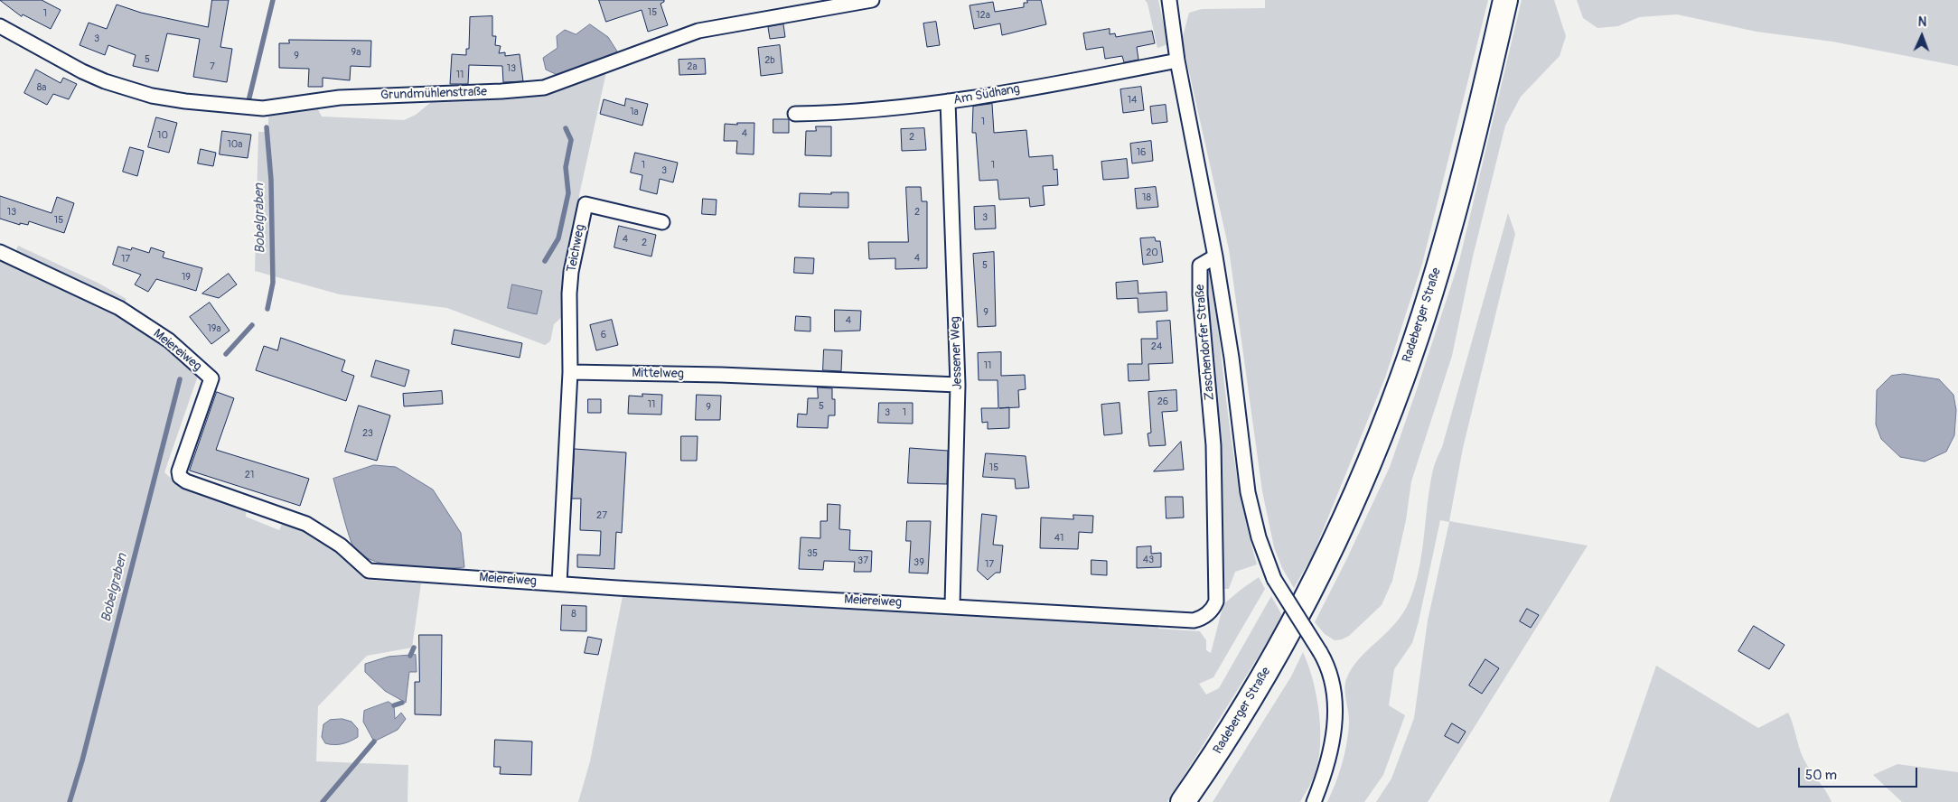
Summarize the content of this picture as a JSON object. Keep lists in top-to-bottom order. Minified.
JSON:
{"streets":{"highway":["Radeberger Straße"],"street":["Grundmühlenstraße","Am Südhang","Teichweg","Zaschendorfer Straße","Meiereiweg","Jessener Weg","Mittelweg"]},"crossings":[["Am Südhang","Jessener Weg"],["Teichweg","Mittelweg"],["Zaschendorfer Straße","Meiereiweg"],["Meiereiweg","Jessener Weg"],["Jessener Weg","Mittelweg"]],"water":["Bobelgraben"],"house_numbers":["15","1","12a","3","9a","9","5","2b","7","2a","13","11","8a","14","1a","1","4","10","2","10a","16","1","1","3","18","13","2","3","15","4","2","20","4","17","5","19","9","4","19a","6","24","11","26","11","5","9","3","1","23","15","21","27","41","35","43","37","39","17","8"],"scale_bar":"50 m","north":"top"}
